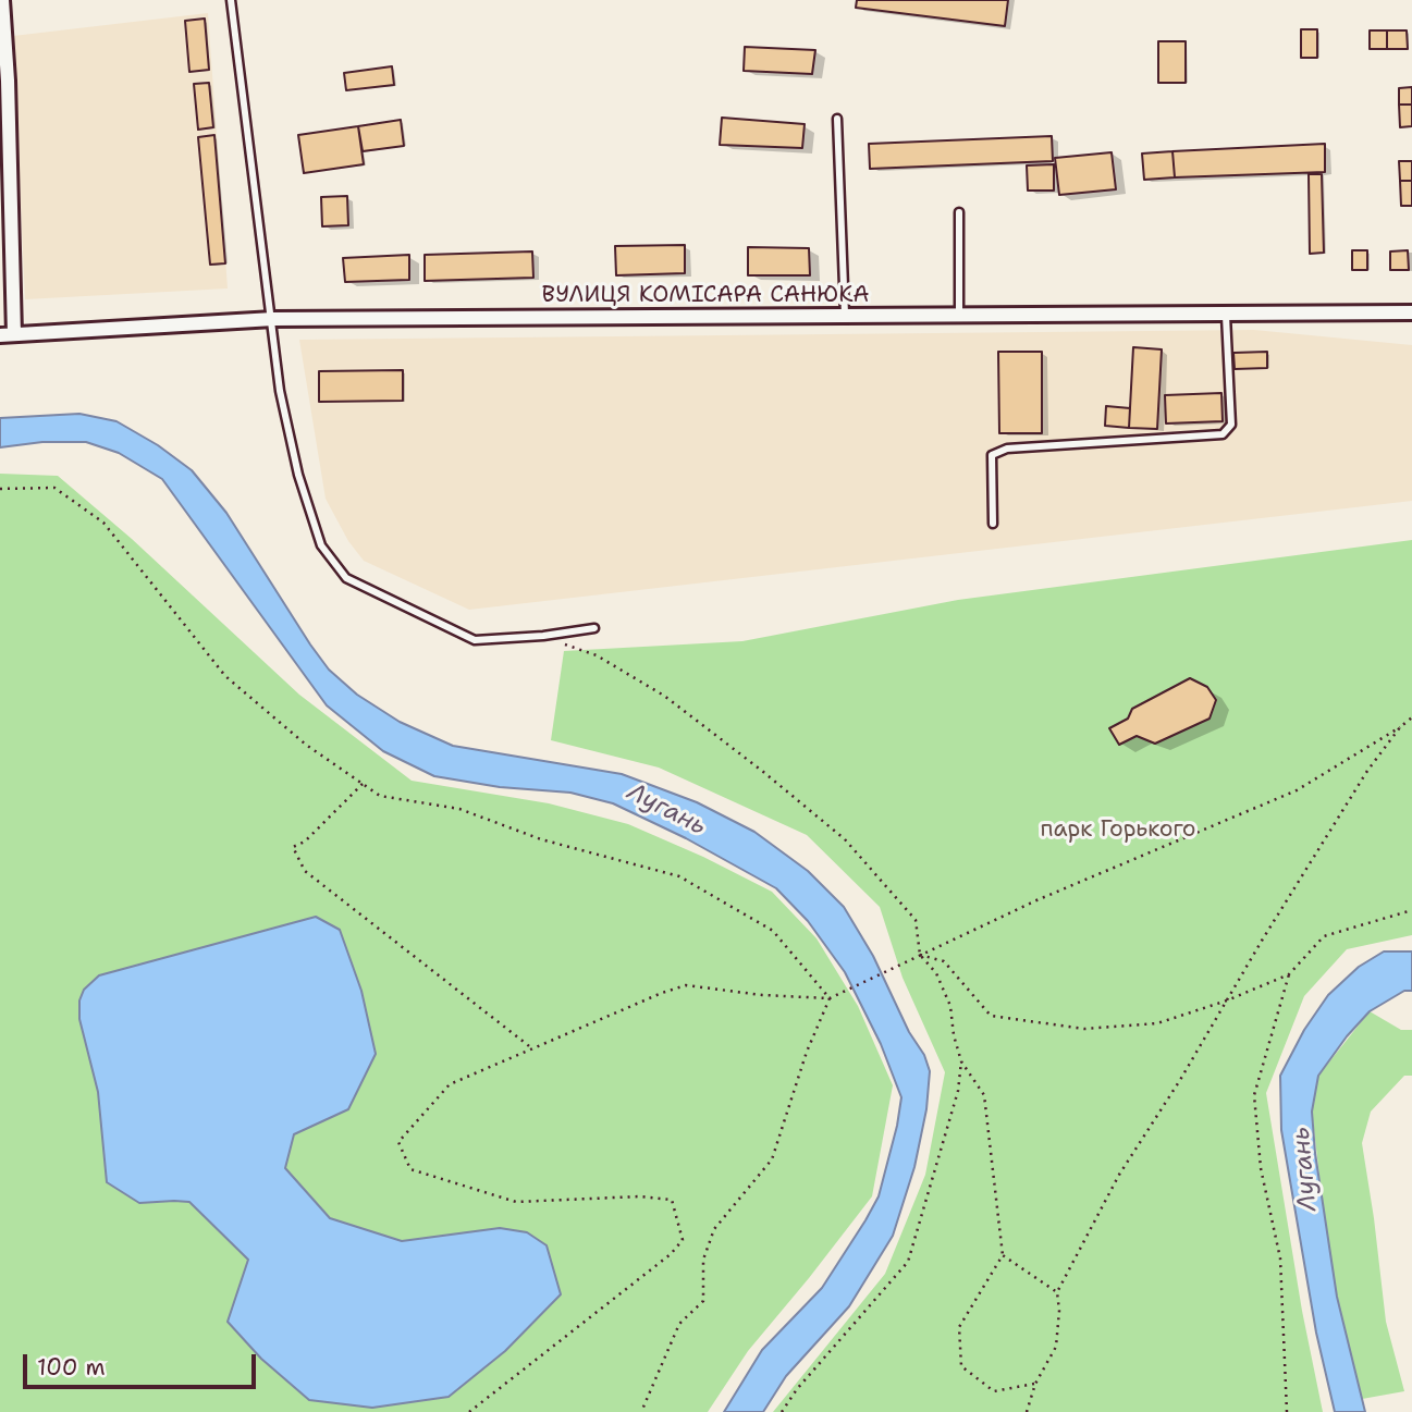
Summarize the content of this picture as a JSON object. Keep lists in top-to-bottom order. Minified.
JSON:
{"streets":{"street":["ВУЛИЦЯ КОМІСАРА САНЮКА"]},"water":["Лугань"],"parks":["парк Горького"],"scale_bar":"100 m"}
